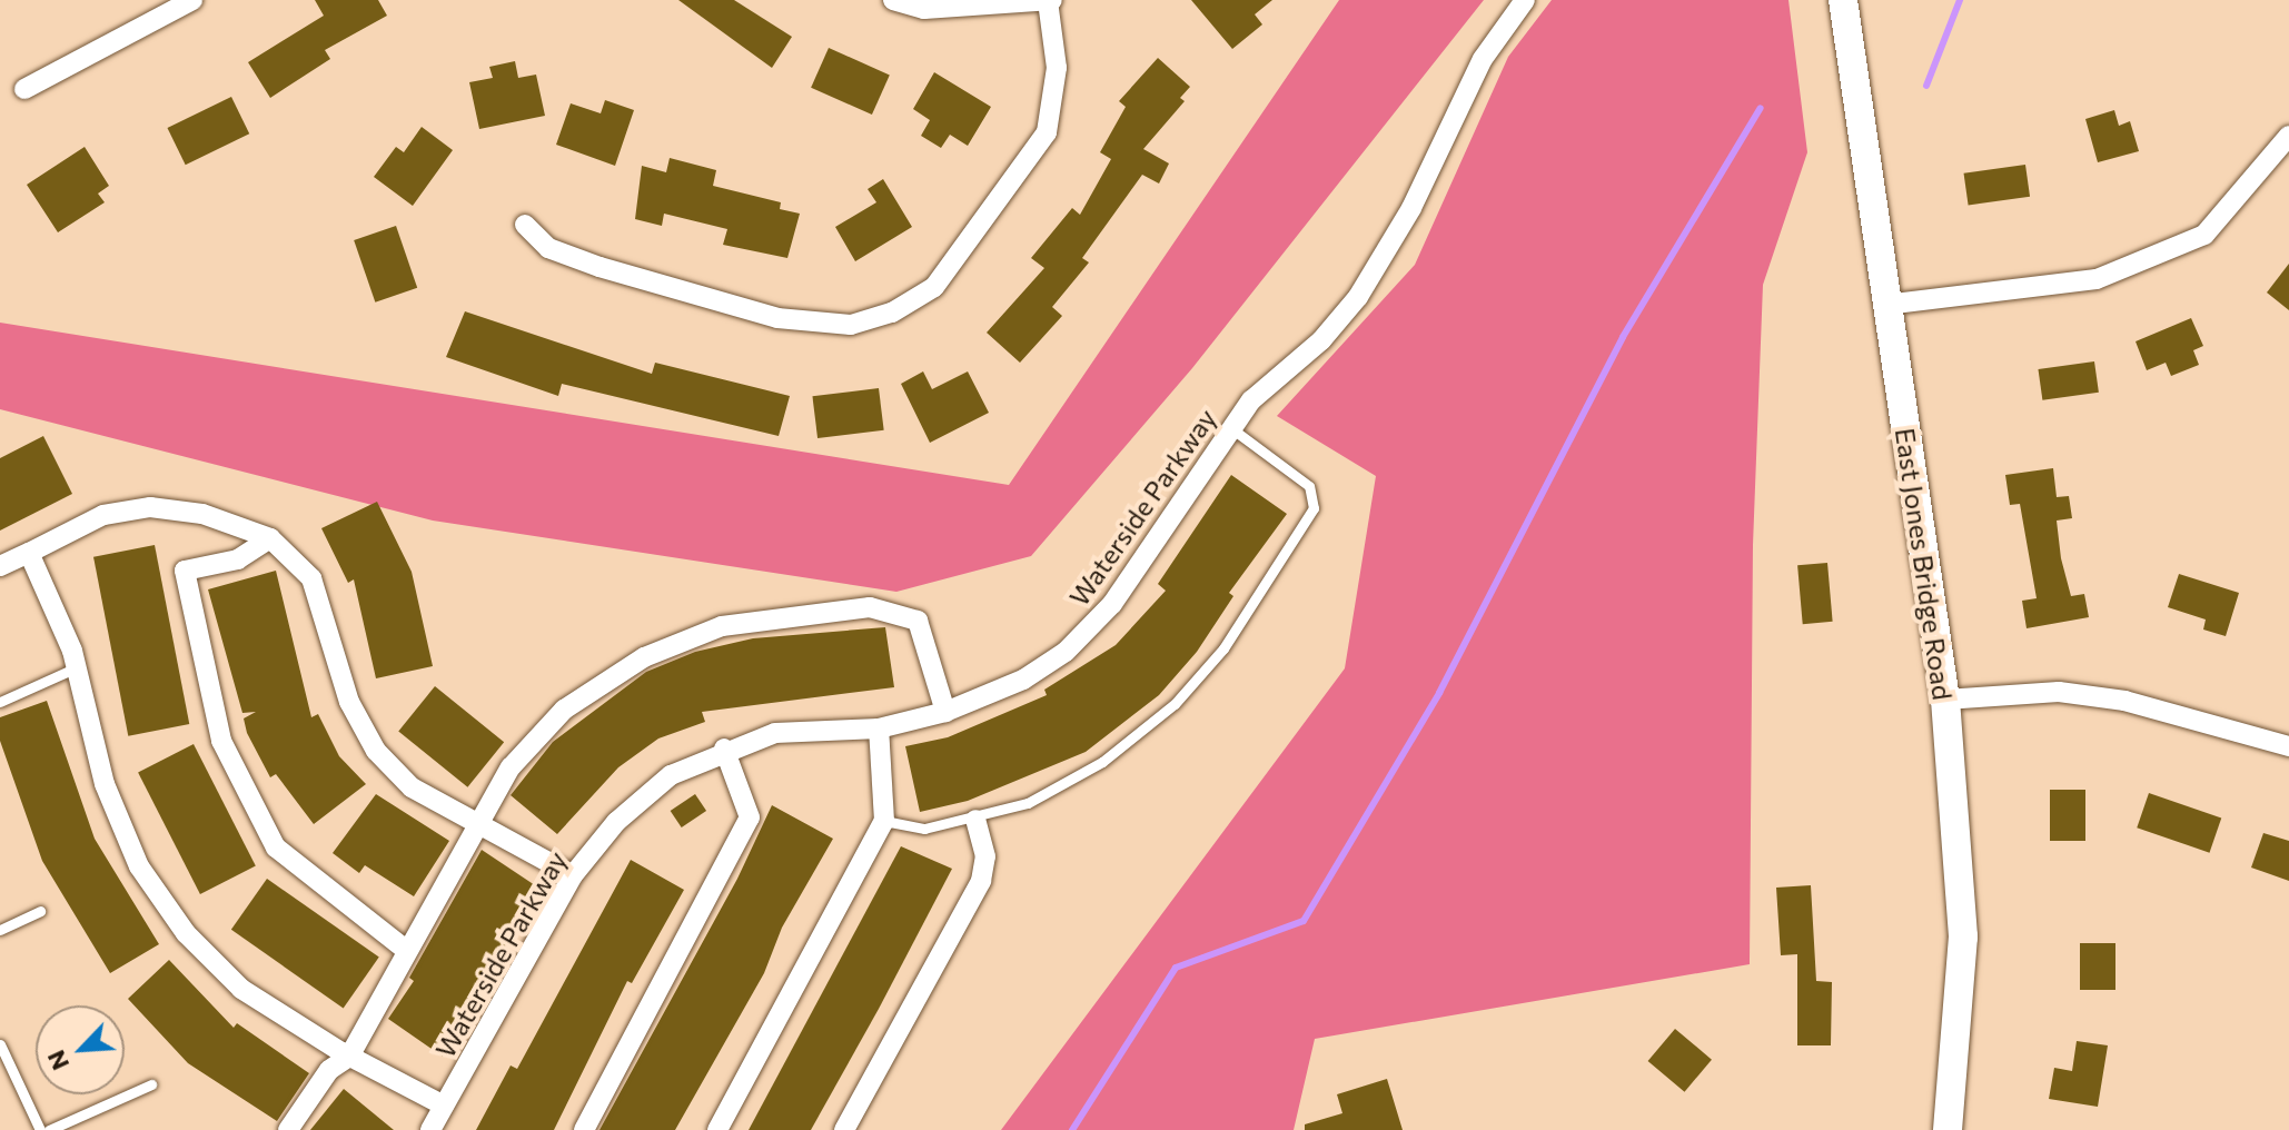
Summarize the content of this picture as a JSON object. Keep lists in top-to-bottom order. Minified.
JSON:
{"streets":{"street":["Waterside Parkway","East Jones Bridge Road"]},"north":"bottom left"}
